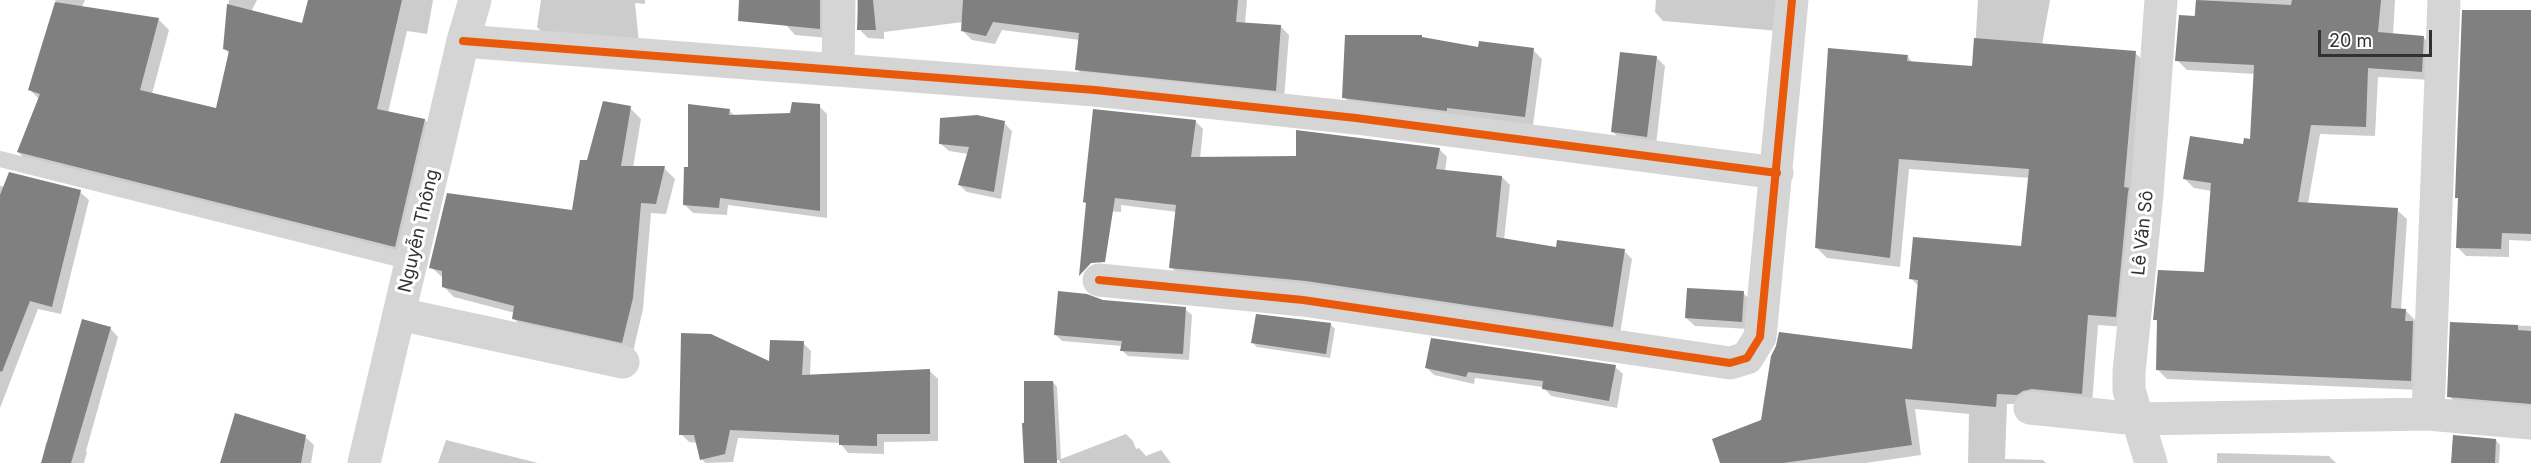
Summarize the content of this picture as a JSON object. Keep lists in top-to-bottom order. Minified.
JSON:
{"streets":{"street":["Nguyễn Thông","Lê Văn Sô"]},"scale_bar":"20 m"}
